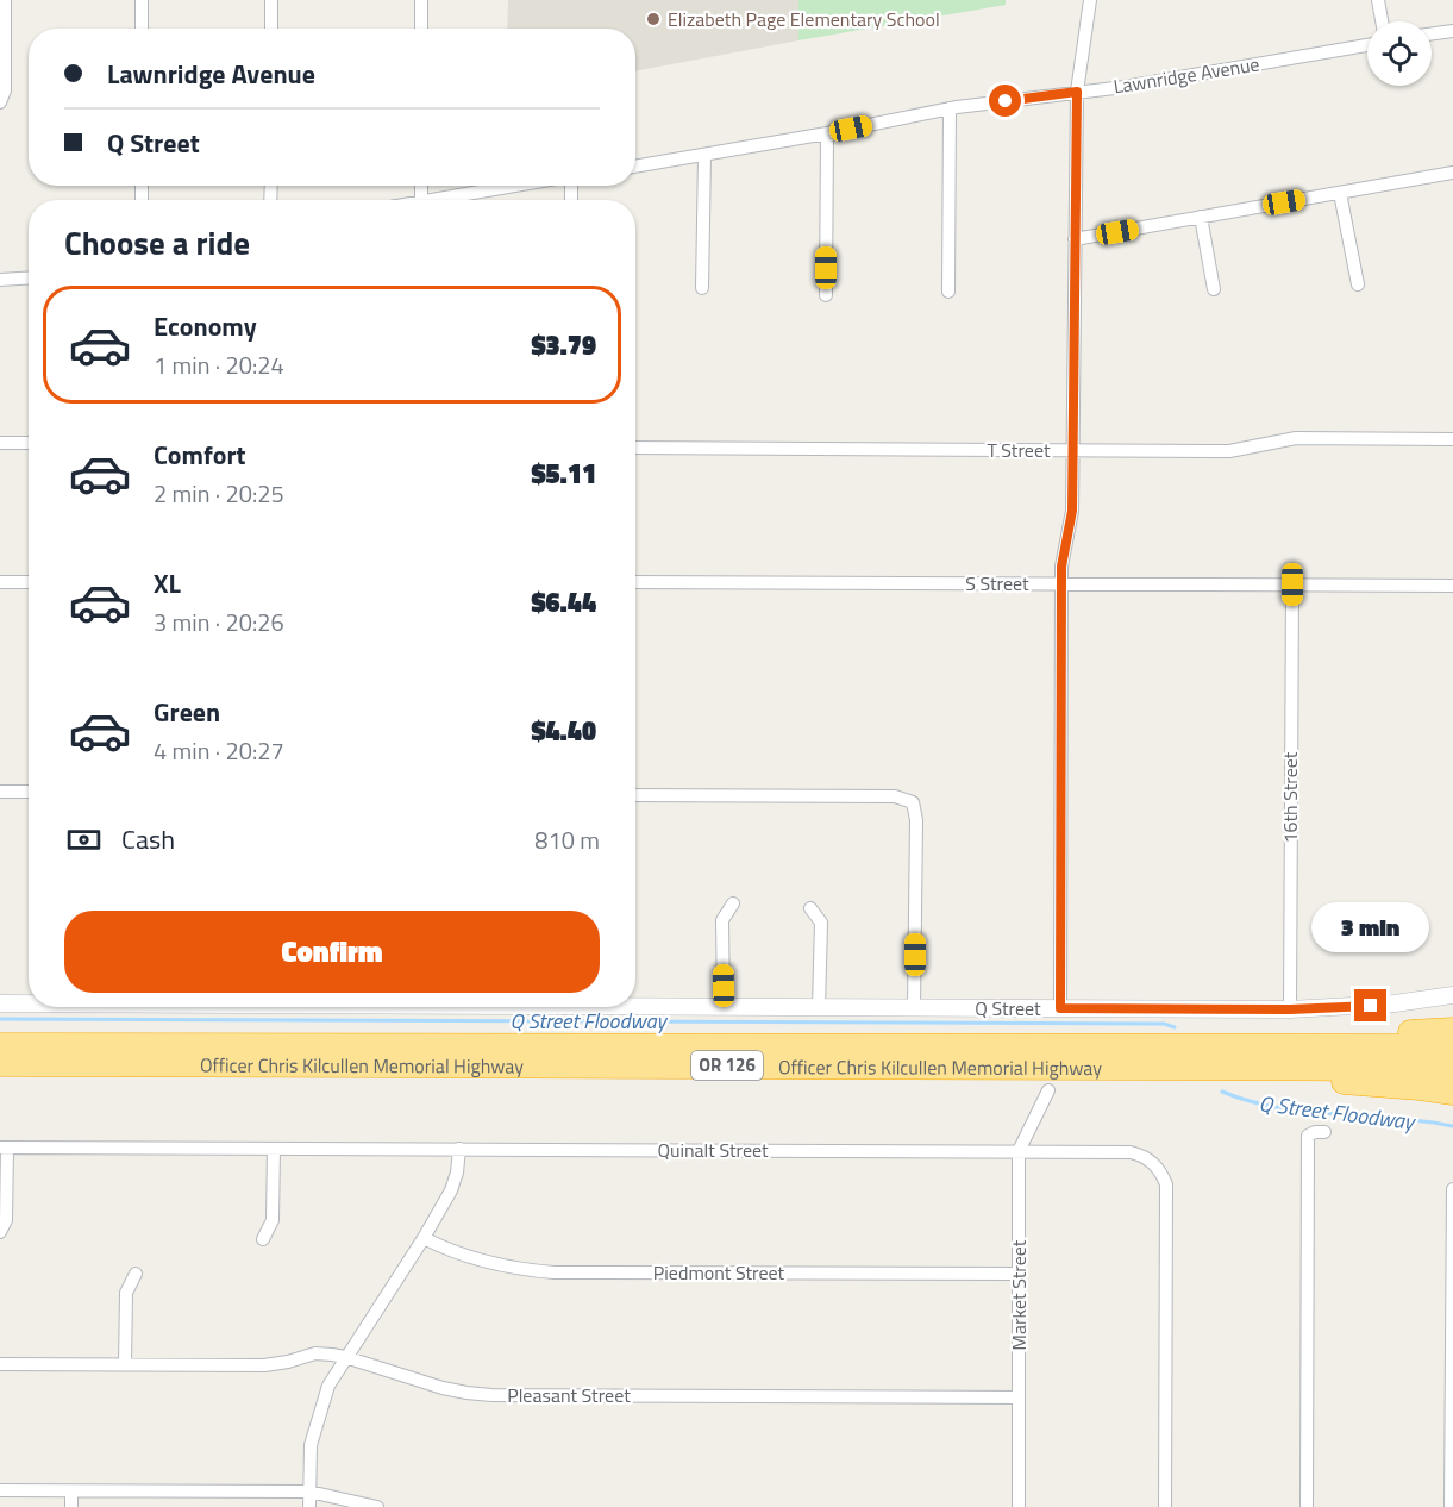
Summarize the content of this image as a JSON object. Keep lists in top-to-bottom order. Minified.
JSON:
{"streets":{"highway":["Officer Chris Kilcullen Memorial Highway","OR 126"],"street":["Lawnridge Avenue","T Street","S Street","16th Street","Q Street","Quinalt Street","Piedmont Street","Market Street","Pleasant Street"]},"crossings":[["S Street","16th Street"],["16th Street","Q Street"],["Quinalt Street","Market Street"],["Piedmont Street","Market Street"],["Market Street","Pleasant Street"]],"water":["Q Street Floodway"],"places":["Elizabeth Page Elementary School"],"page":{"banner":["Lawnridge Avenue","Q Street"],"heading":"Choose a ride","list":[{"name":"Economy","note":"1 min · 20:24","value":"$3.79"},{"name":"Comfort","note":"2 min · 20:25","value":"$5.11"},{"name":"XL","note":"3 min · 20:26","value":"$6.44"},{"name":"Green","note":"4 min · 20:27","value":"$4.40"}],"pay":["Cash","810 m"],"buttons":"Confirm","bubble":"3 min"}}
